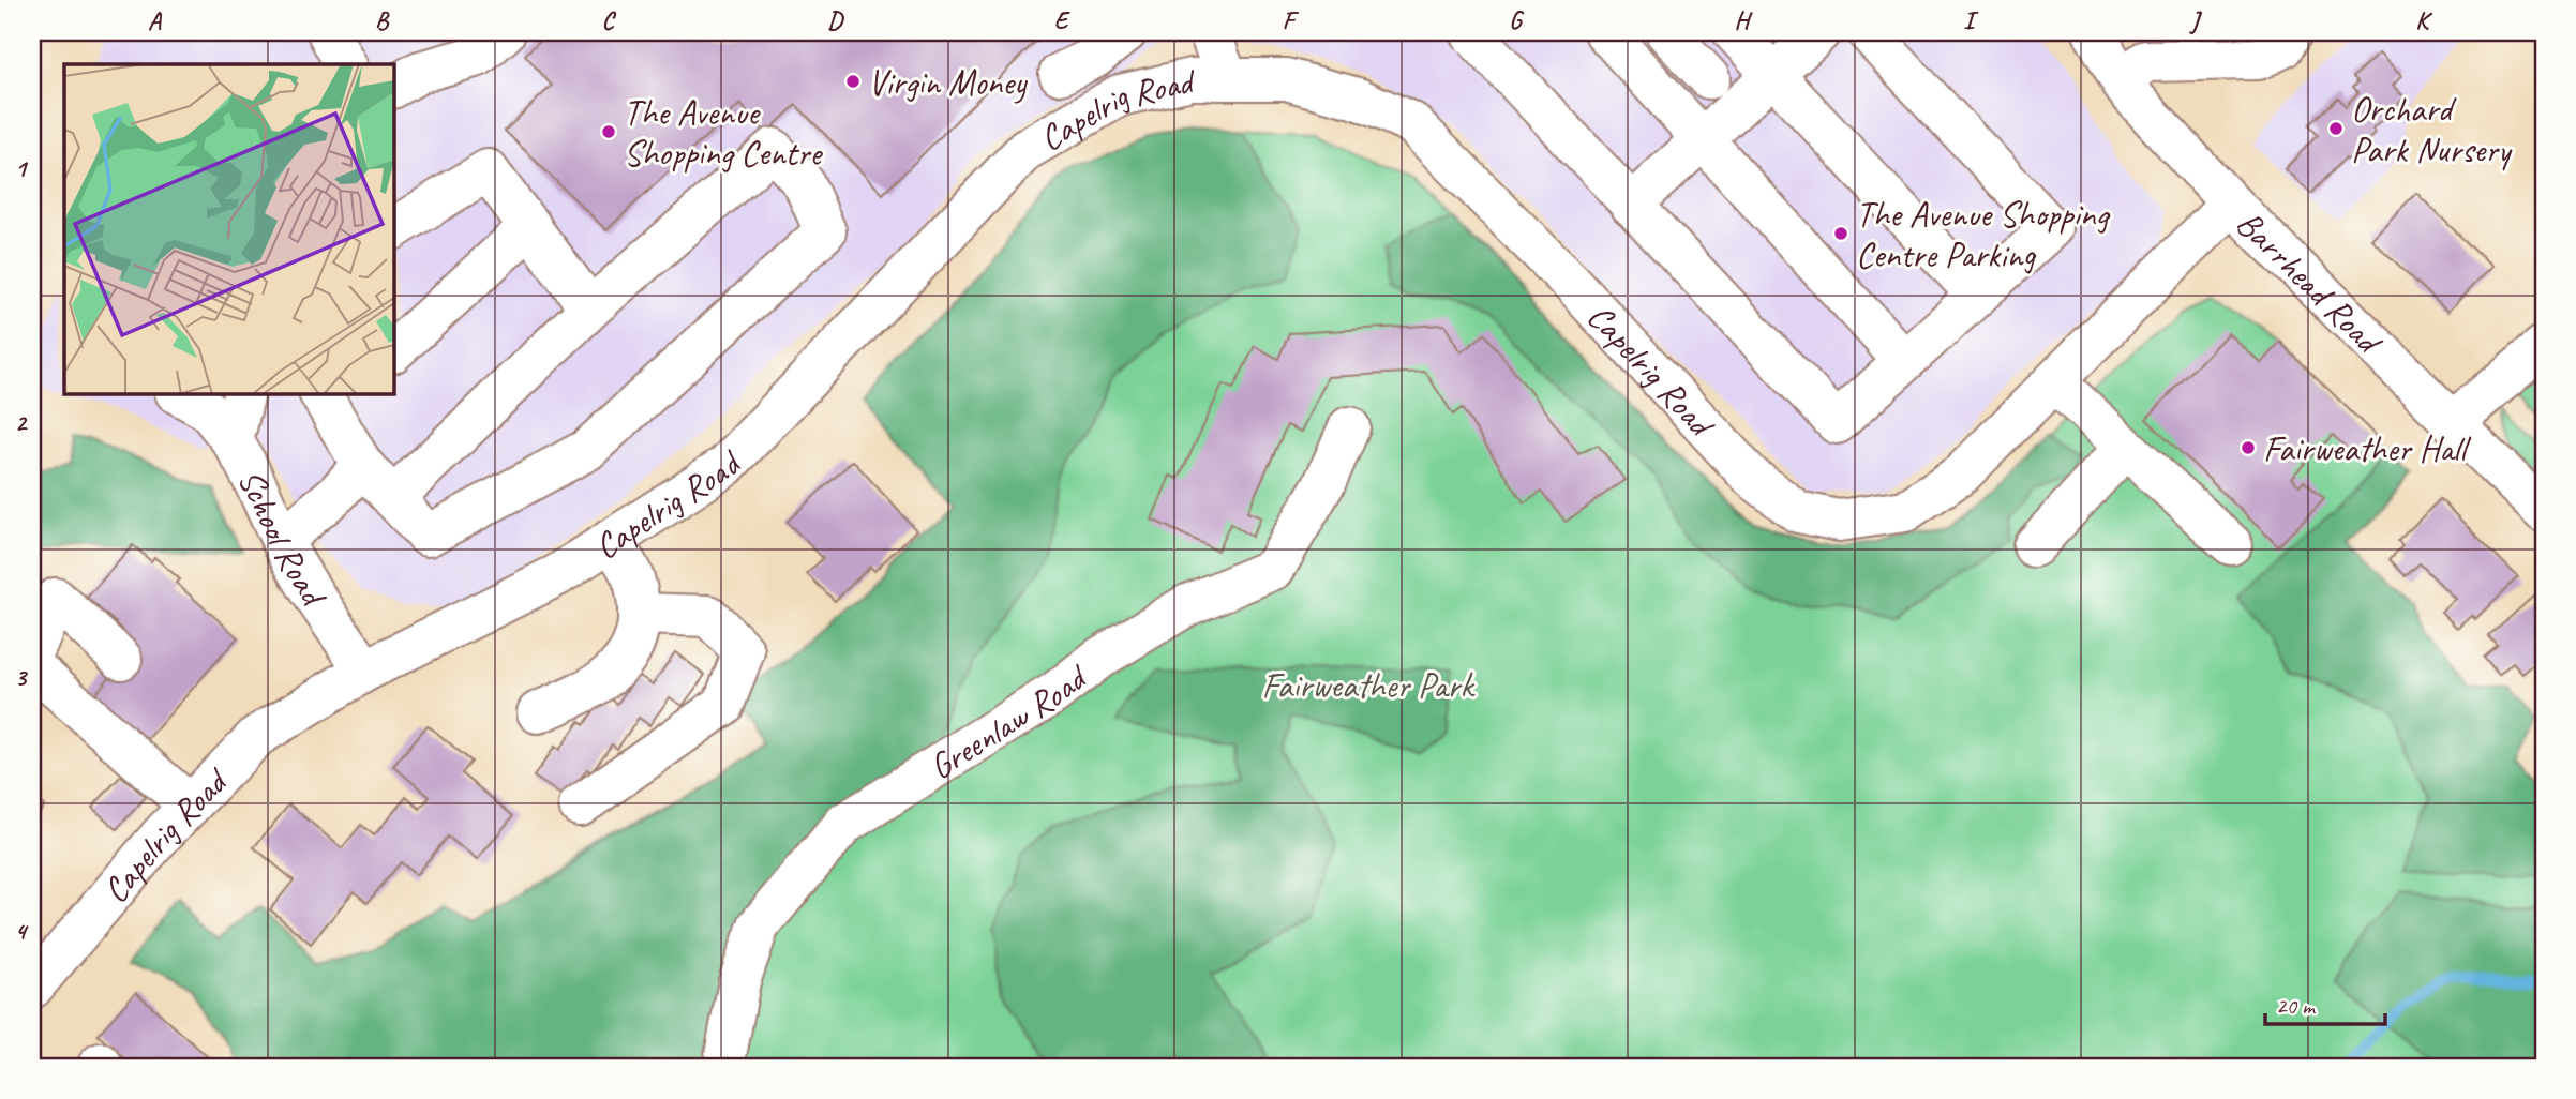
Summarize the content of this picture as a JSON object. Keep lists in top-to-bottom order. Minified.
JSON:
{"streets":{"street":["Capelrig Road","Barrhead Road","School Road","Greenlaw Road"]},"crossings":[["Capelrig Road","Barrhead Road"],["Capelrig Road","School Road"]],"parks":["Fairweather Park"],"places":["Virgin Money","Orchard Park Nursery","The Avenue Shopping Centre","The Avenue Shopping Centre Parking","Fairweather Hall"],"scale_bar":"20 m","grid":{"columns":["A","B","C","D","E","F","G","H","I","J","K"],"rows":["1","2","3","4"]}}
